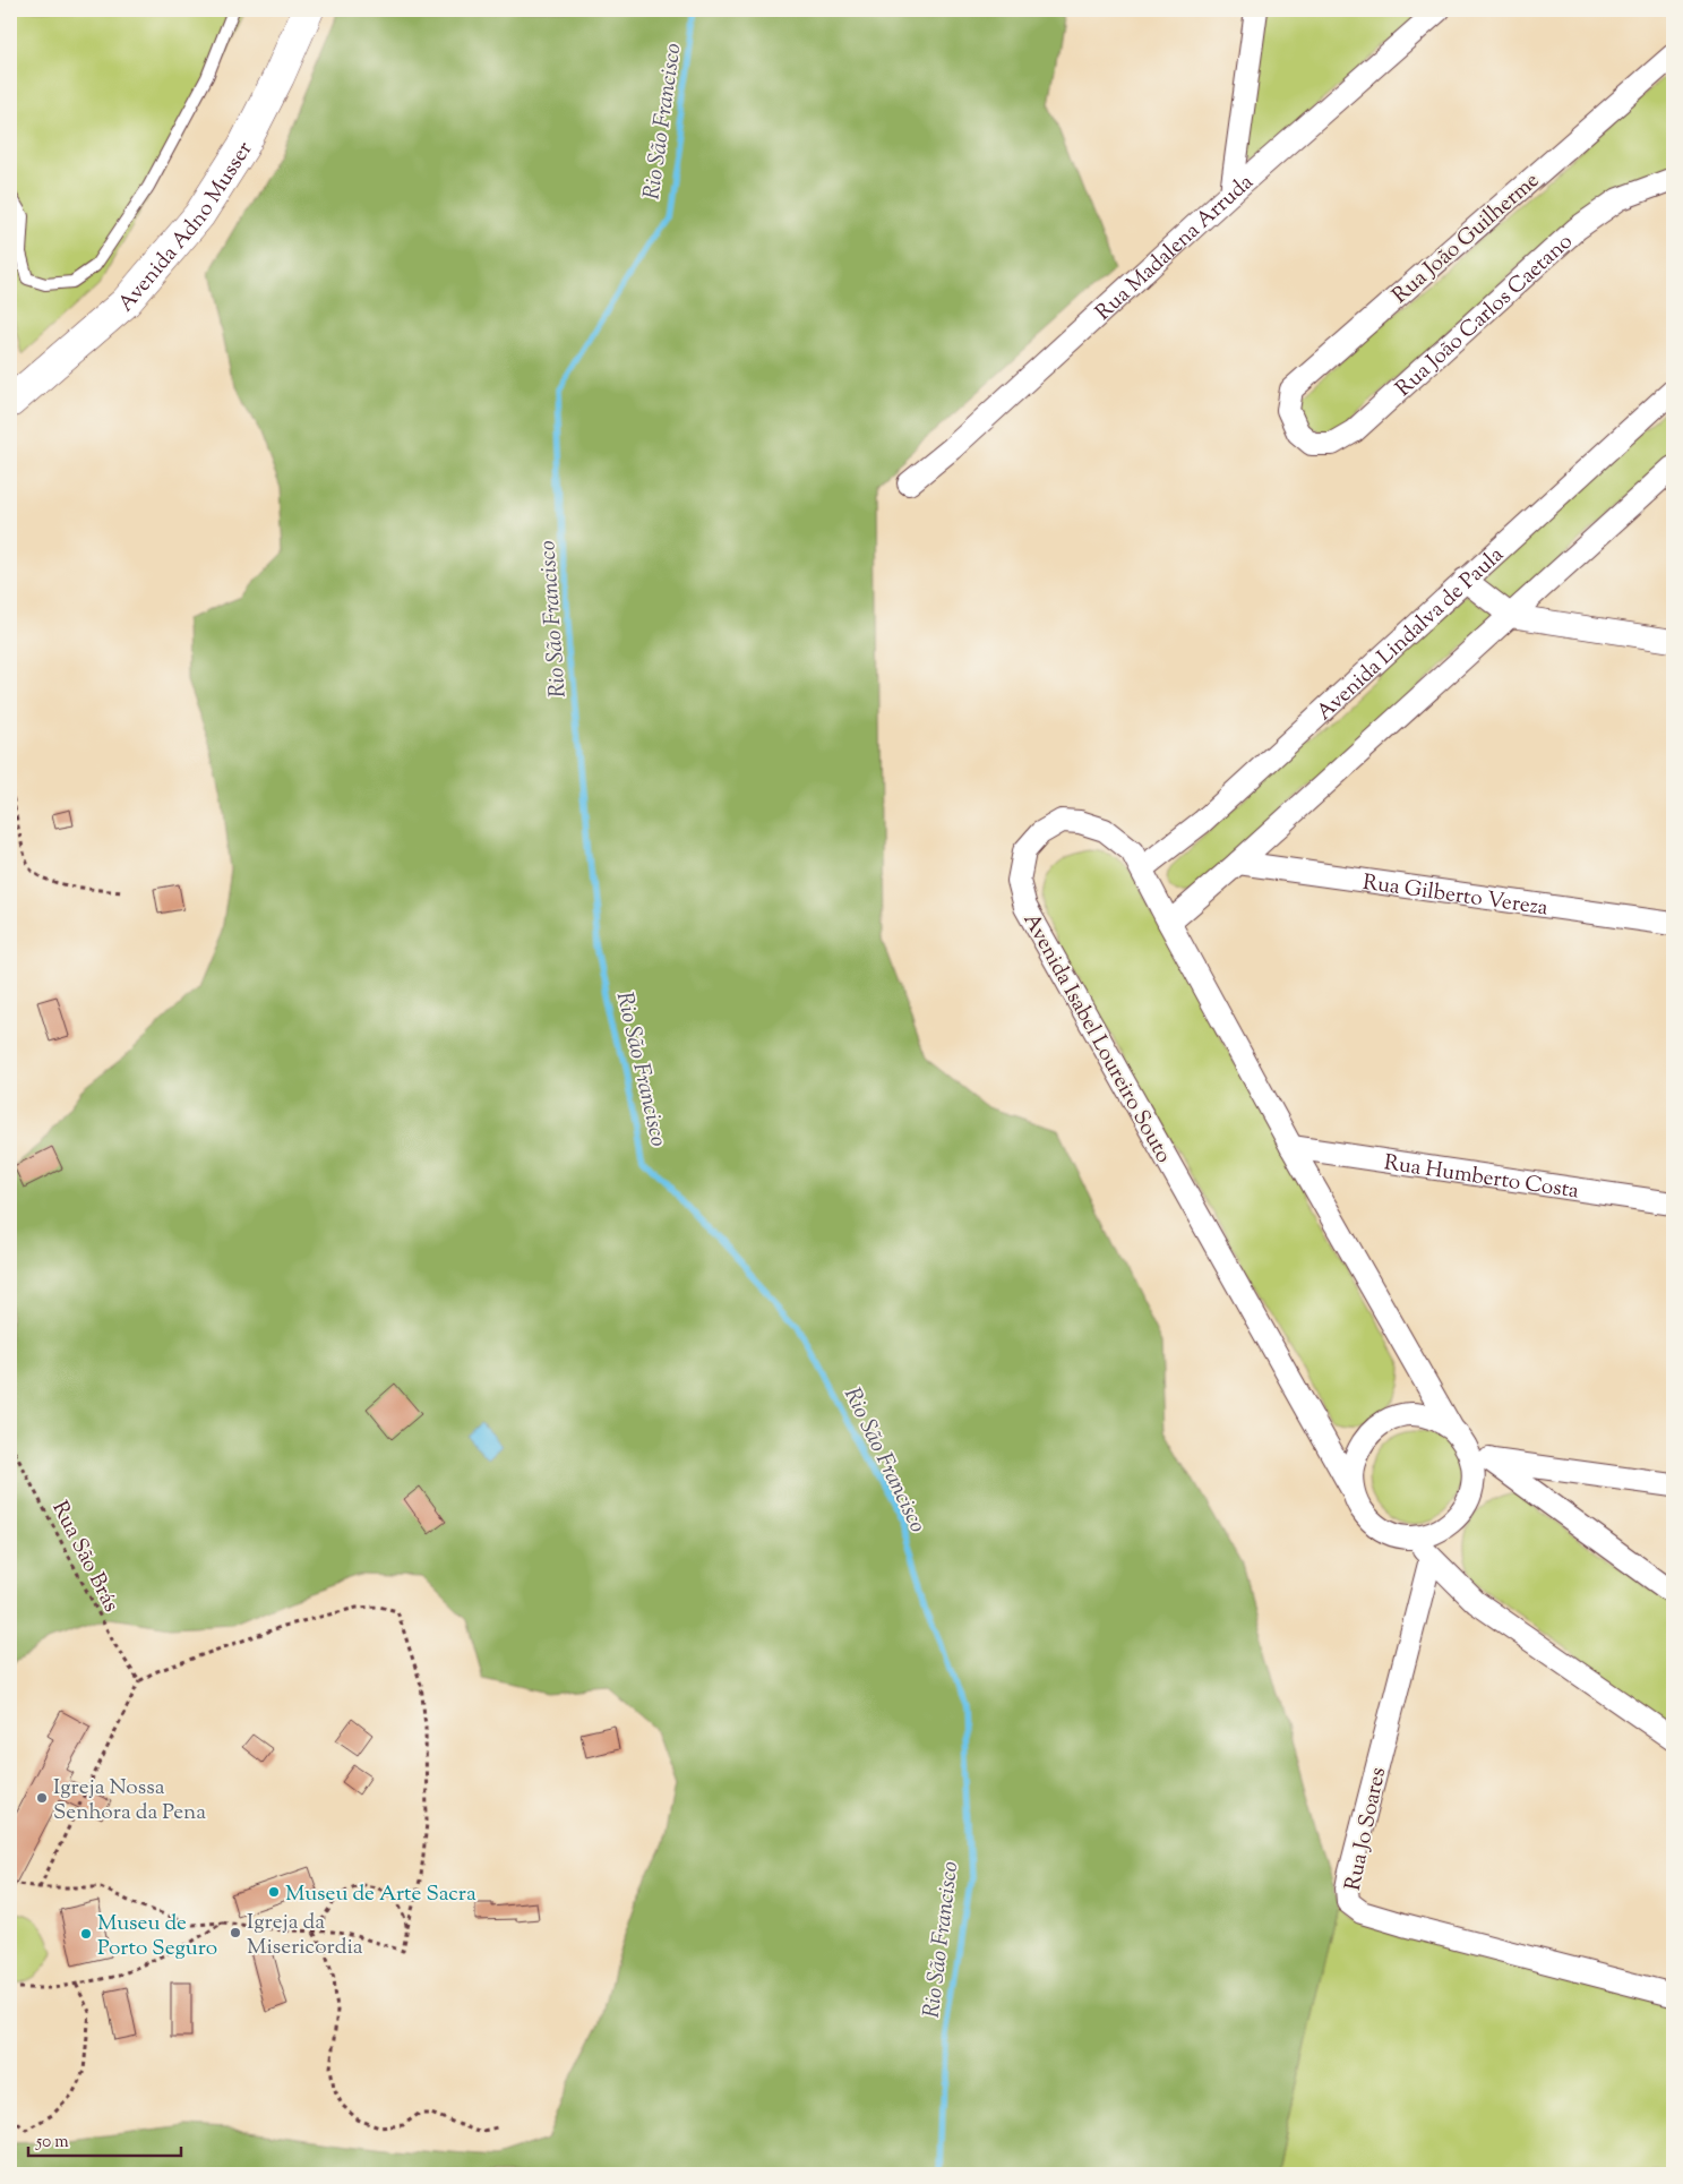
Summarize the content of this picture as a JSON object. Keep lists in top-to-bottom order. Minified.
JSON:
{"streets":{"main road":["Avenida Adno Musser"],"street":["Rua João Guilherme","Rua Madalena Arruda","Rua João Carlos Caetano","Avenida Lindalva de Paula","Rua Gilberto Vereza","Avenida Isabel Loureiro Souto","Rua Humberto Costa","Rua Jo Soares"],"path":["Rua São Brás"]},"crossings":[["Rua João Guilherme","Rua João Carlos Caetano"],["Avenida Lindalva de Paula","Avenida Isabel Loureiro Souto"],["Avenida Isabel Loureiro Souto","Rua Humberto Costa"]],"water":["Rio São Francisco"],"places":["Igreja Nossa Senhora da Pena","Museu de Arte Sacra","Igreja da Misericordia","Museu de Porto Seguro"],"scale_bar":"50 m"}
